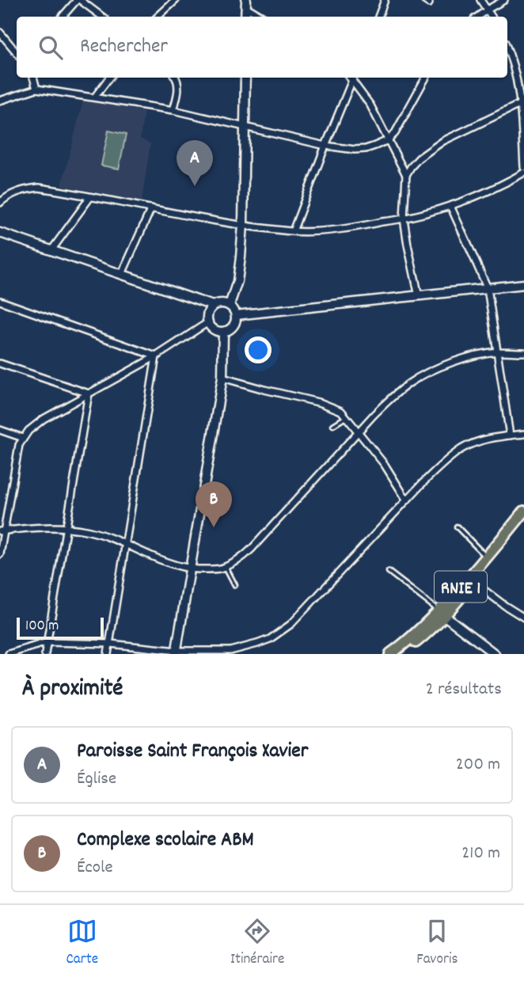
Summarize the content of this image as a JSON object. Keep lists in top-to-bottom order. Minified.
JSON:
{"streets":{"highway":["RNIE 1"]},"scale_bar":"100 m","page":{"search":"Rechercher","pins":["A","B"],"scale":"100 m","heading":["À proximité","2 résultats"],"list":[{"mark":"A","name":"Paroisse Saint François Xavier","note":"Église","value":"200 m"},{"mark":"B","name":"Complexe scolaire ABM","note":"École","value":"210 m"}],"nav":["Carte","Itinéraire","Favoris"]}}
